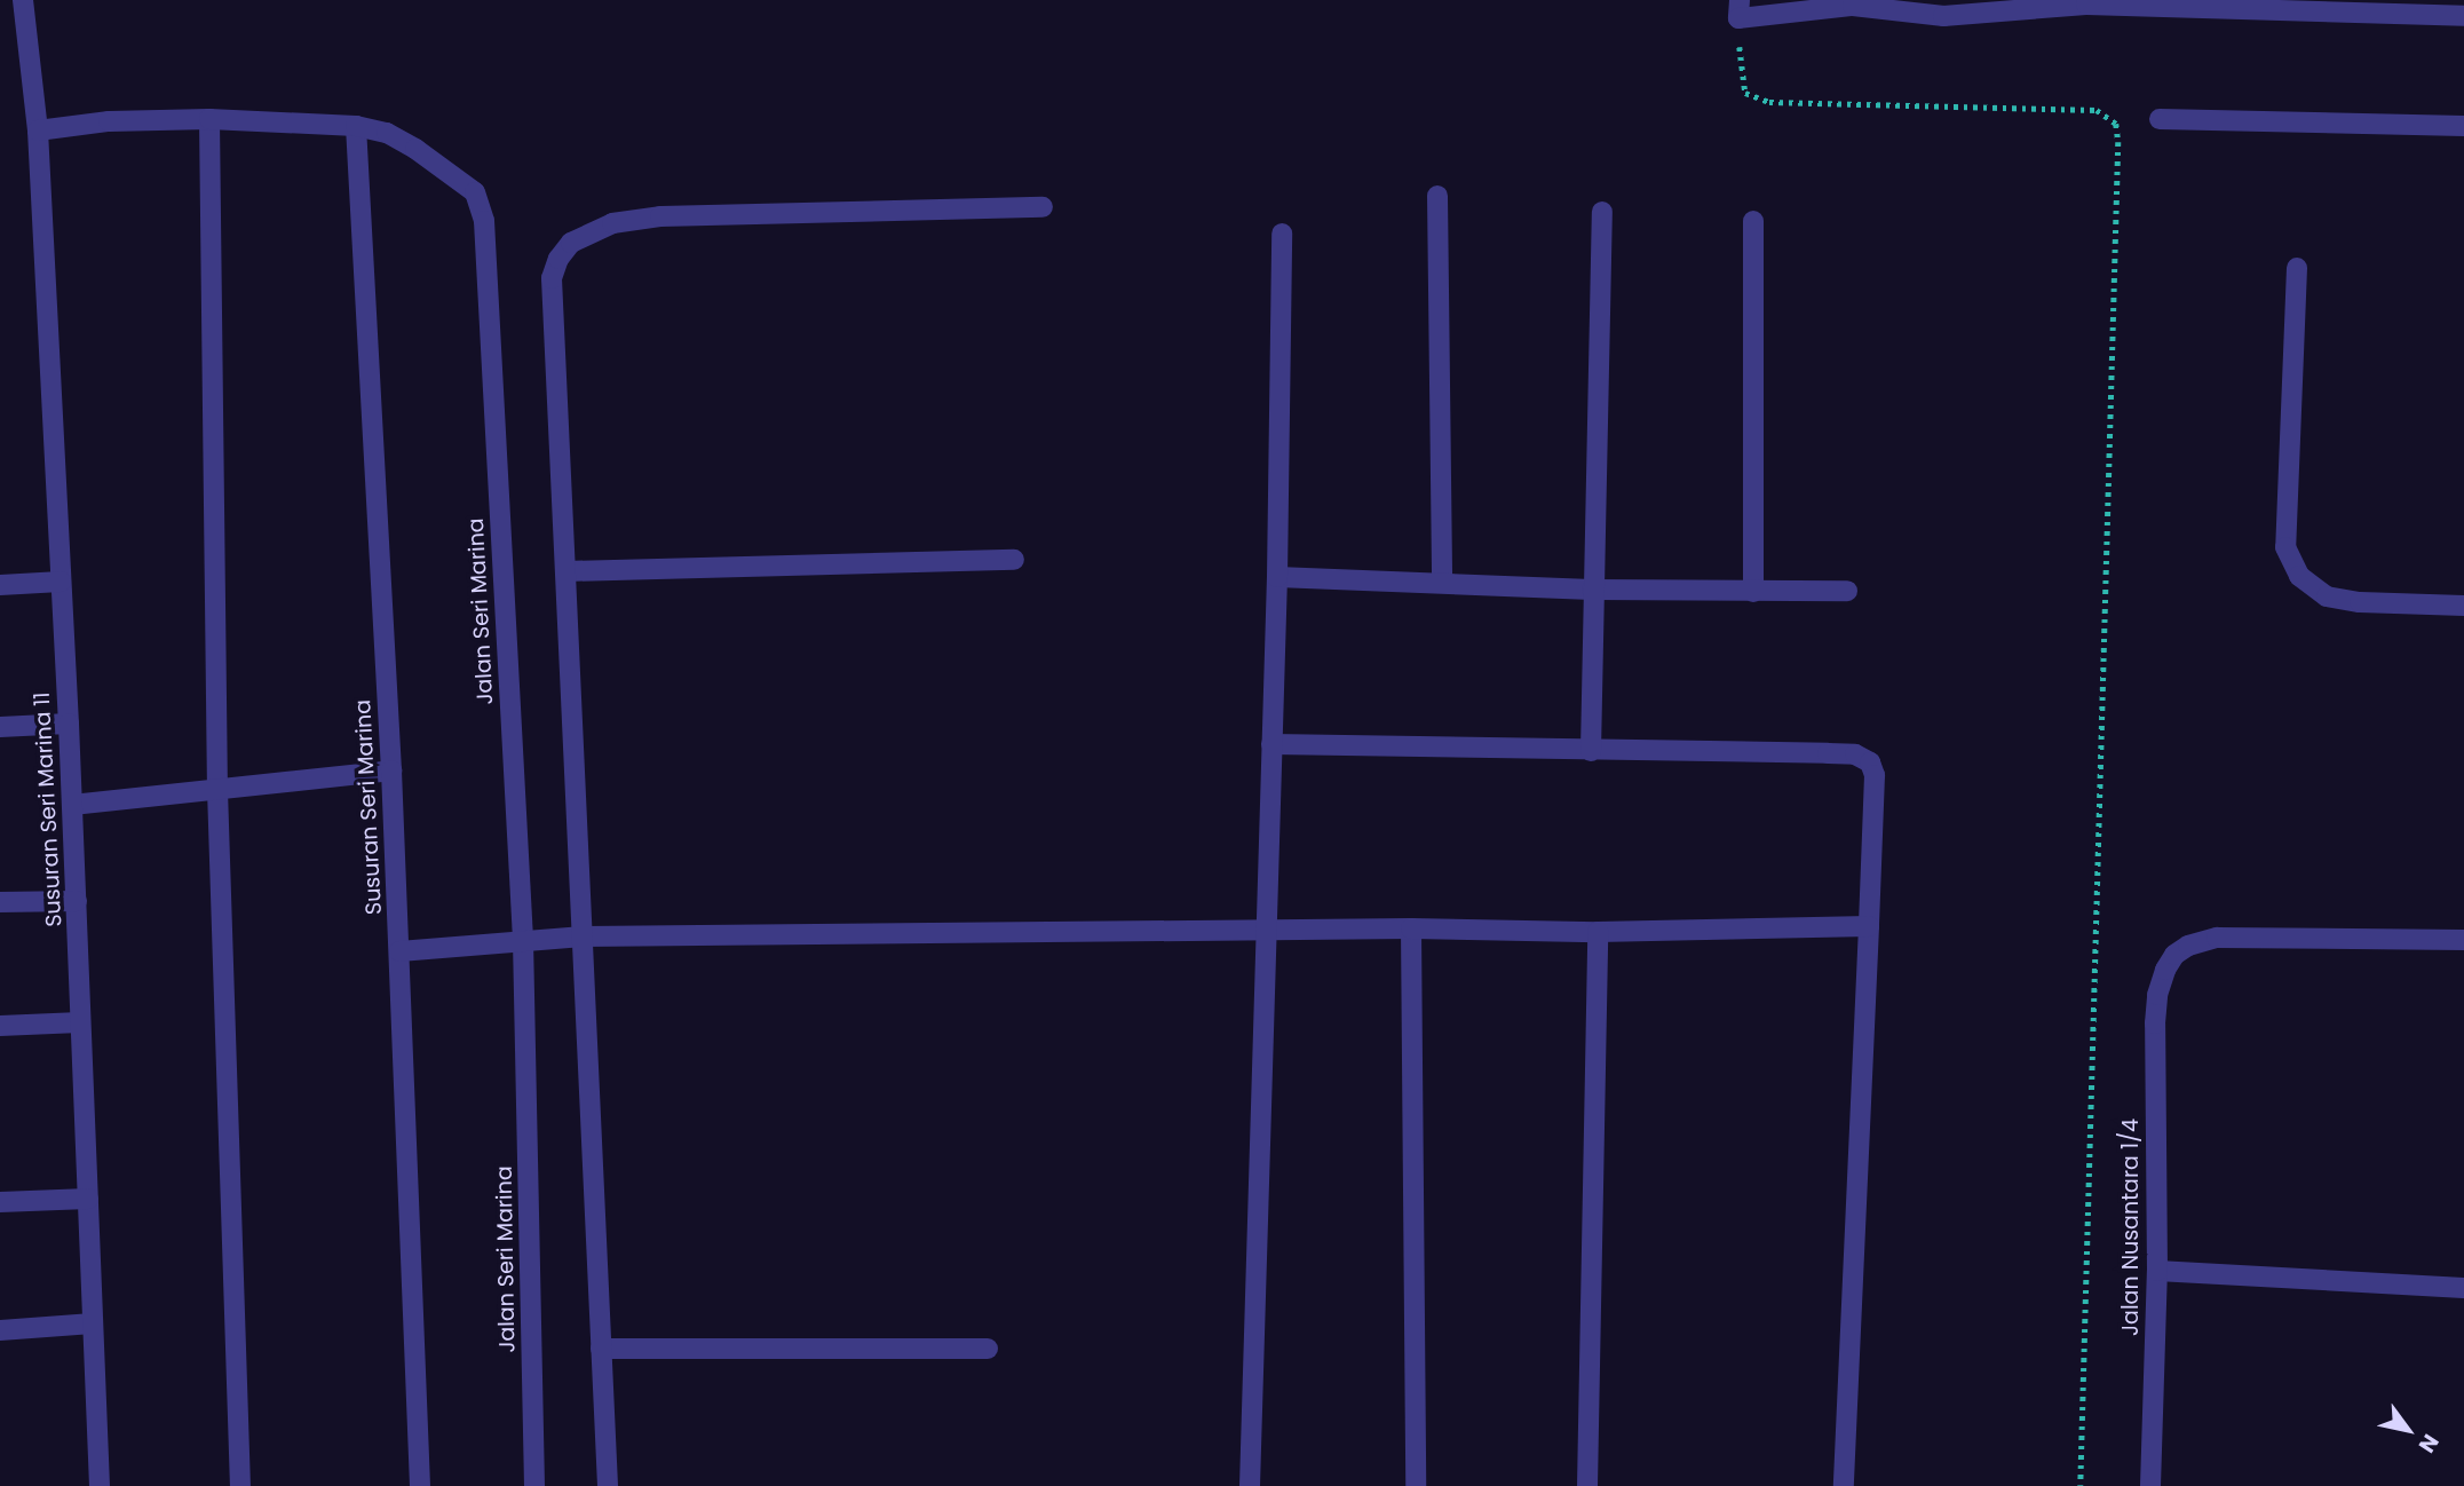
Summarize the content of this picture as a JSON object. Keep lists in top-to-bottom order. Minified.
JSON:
{"streets":{"street":["Jalan Seri Marina","Susuran Seri Marina","Susuran Seri Marina 11","Jalan Nusantara 1/4"]},"crossings":[["Jalan Seri Marina","Susuran Seri Marina"],["Jalan Seri Marina","Susuran Seri Marina 11"]],"north":"bottom right"}
